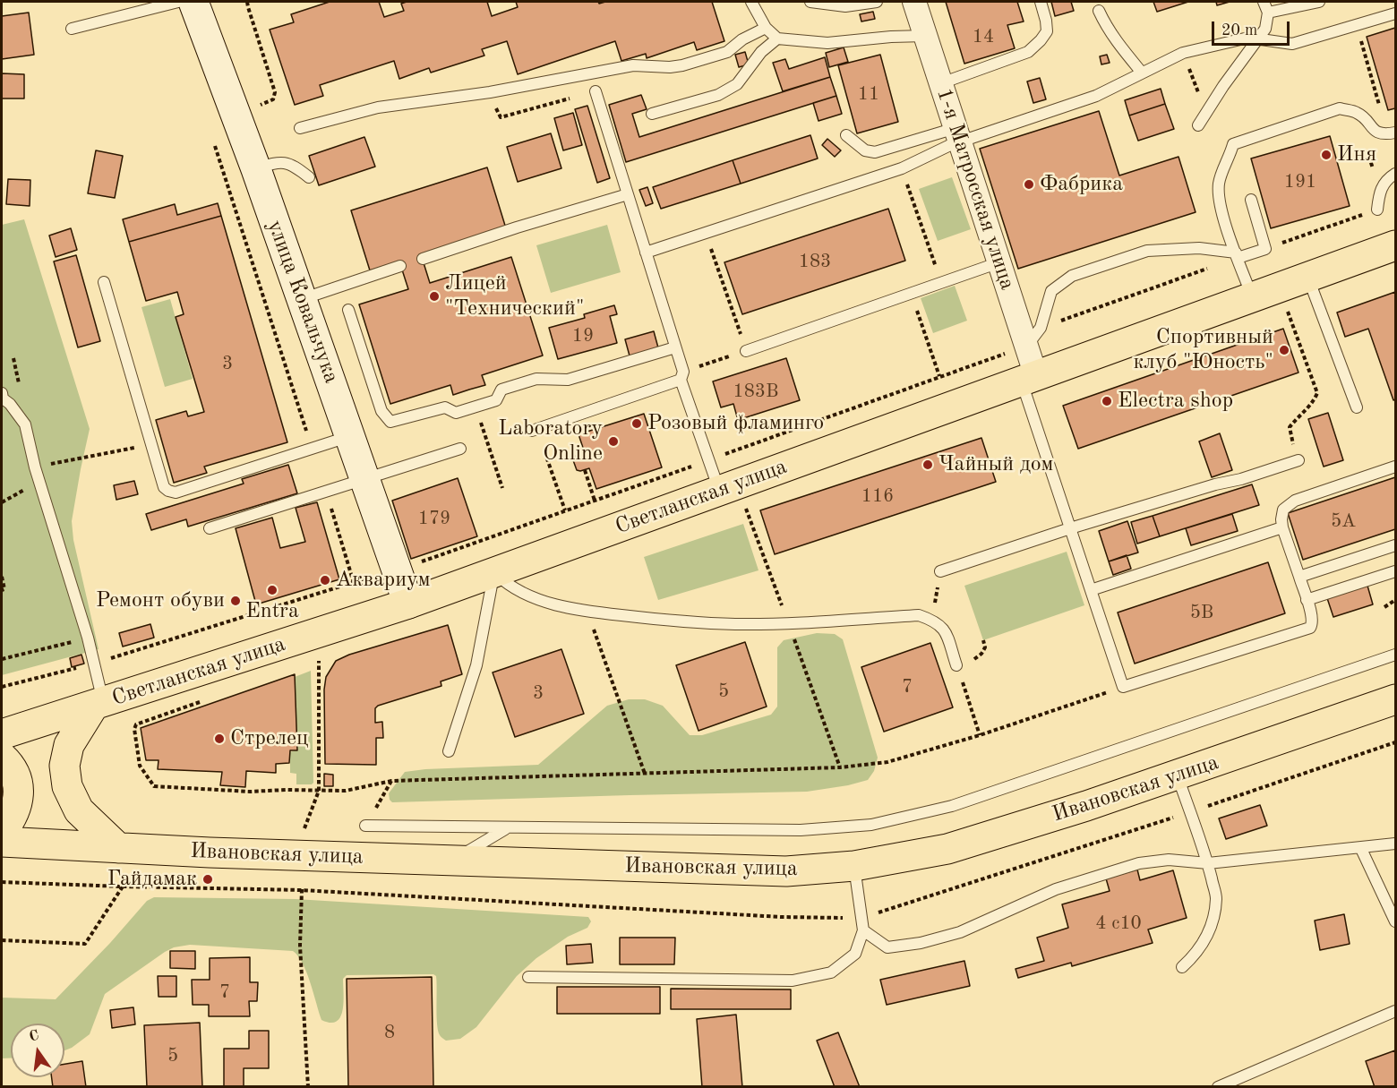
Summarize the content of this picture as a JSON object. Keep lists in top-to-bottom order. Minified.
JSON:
{"streets":{"main road":["улица Ковальчука","Светланская улица","Ивановская улица"],"street":["1-я Матросская улица"]},"crossings":[["1-я Матросская улица","Светланская улица"],["улица Ковальчука","Светланская улица"]],"places":["Иня","Фабрика","Лицей \"Технический\"","Спортивный клуб \"Юность\"","Electra shop","Розовый фламинго","Laboratory Online","Чайный дом","Аквариум","Entra","Ремонт обуви","Стрелец","Гайдамак"],"house_numbers":["14","11","191","183","19","3","183В","116","179","5А","5В","7","5","3","4 с10","7","8","5"],"scale_bar":"20 m","north":"top"}
